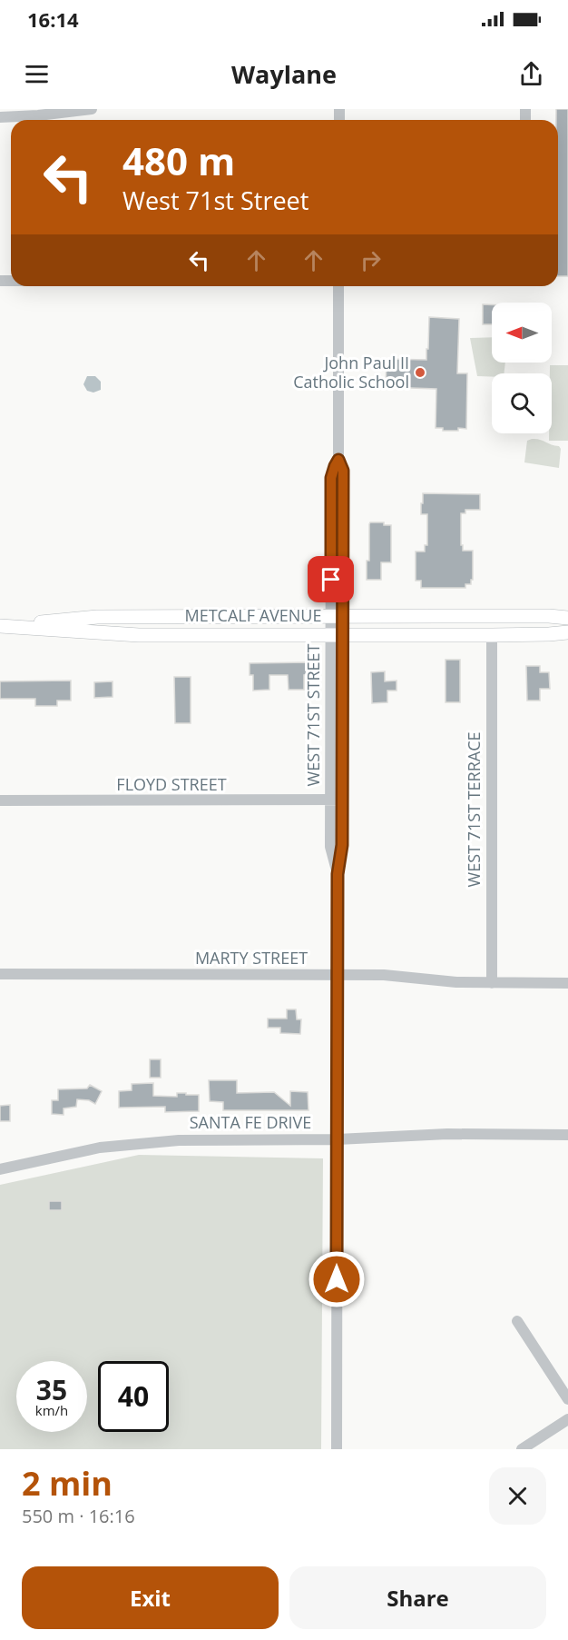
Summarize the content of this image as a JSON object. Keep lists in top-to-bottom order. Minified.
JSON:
{"streets":{"main road":["METCALF AVENUE"],"street":["WEST 71ST STREET","FLOYD STREET","WEST 71ST TERRACE","MARTY STREET","SANTA FE DRIVE"]},"crossings":[["METCALF AVENUE","WEST 71ST STREET"],["METCALF AVENUE","WEST 71ST TERRACE"],["WEST 71ST STREET","FLOYD STREET"],["WEST 71ST STREET","MARTY STREET"],["WEST 71ST STREET","SANTA FE DRIVE"],["WEST 71ST TERRACE","MARTY STREET"]],"places":["John Paul II Catholic School"],"north":"left","page":{"status":"16:14","header":"Waylane","turn":["480 m","West 71st Street"],"speed":"35 km/h","limit":"40","heading":["2 min","550 m · 16:16"],"buttons":["Exit","Share"]}}
